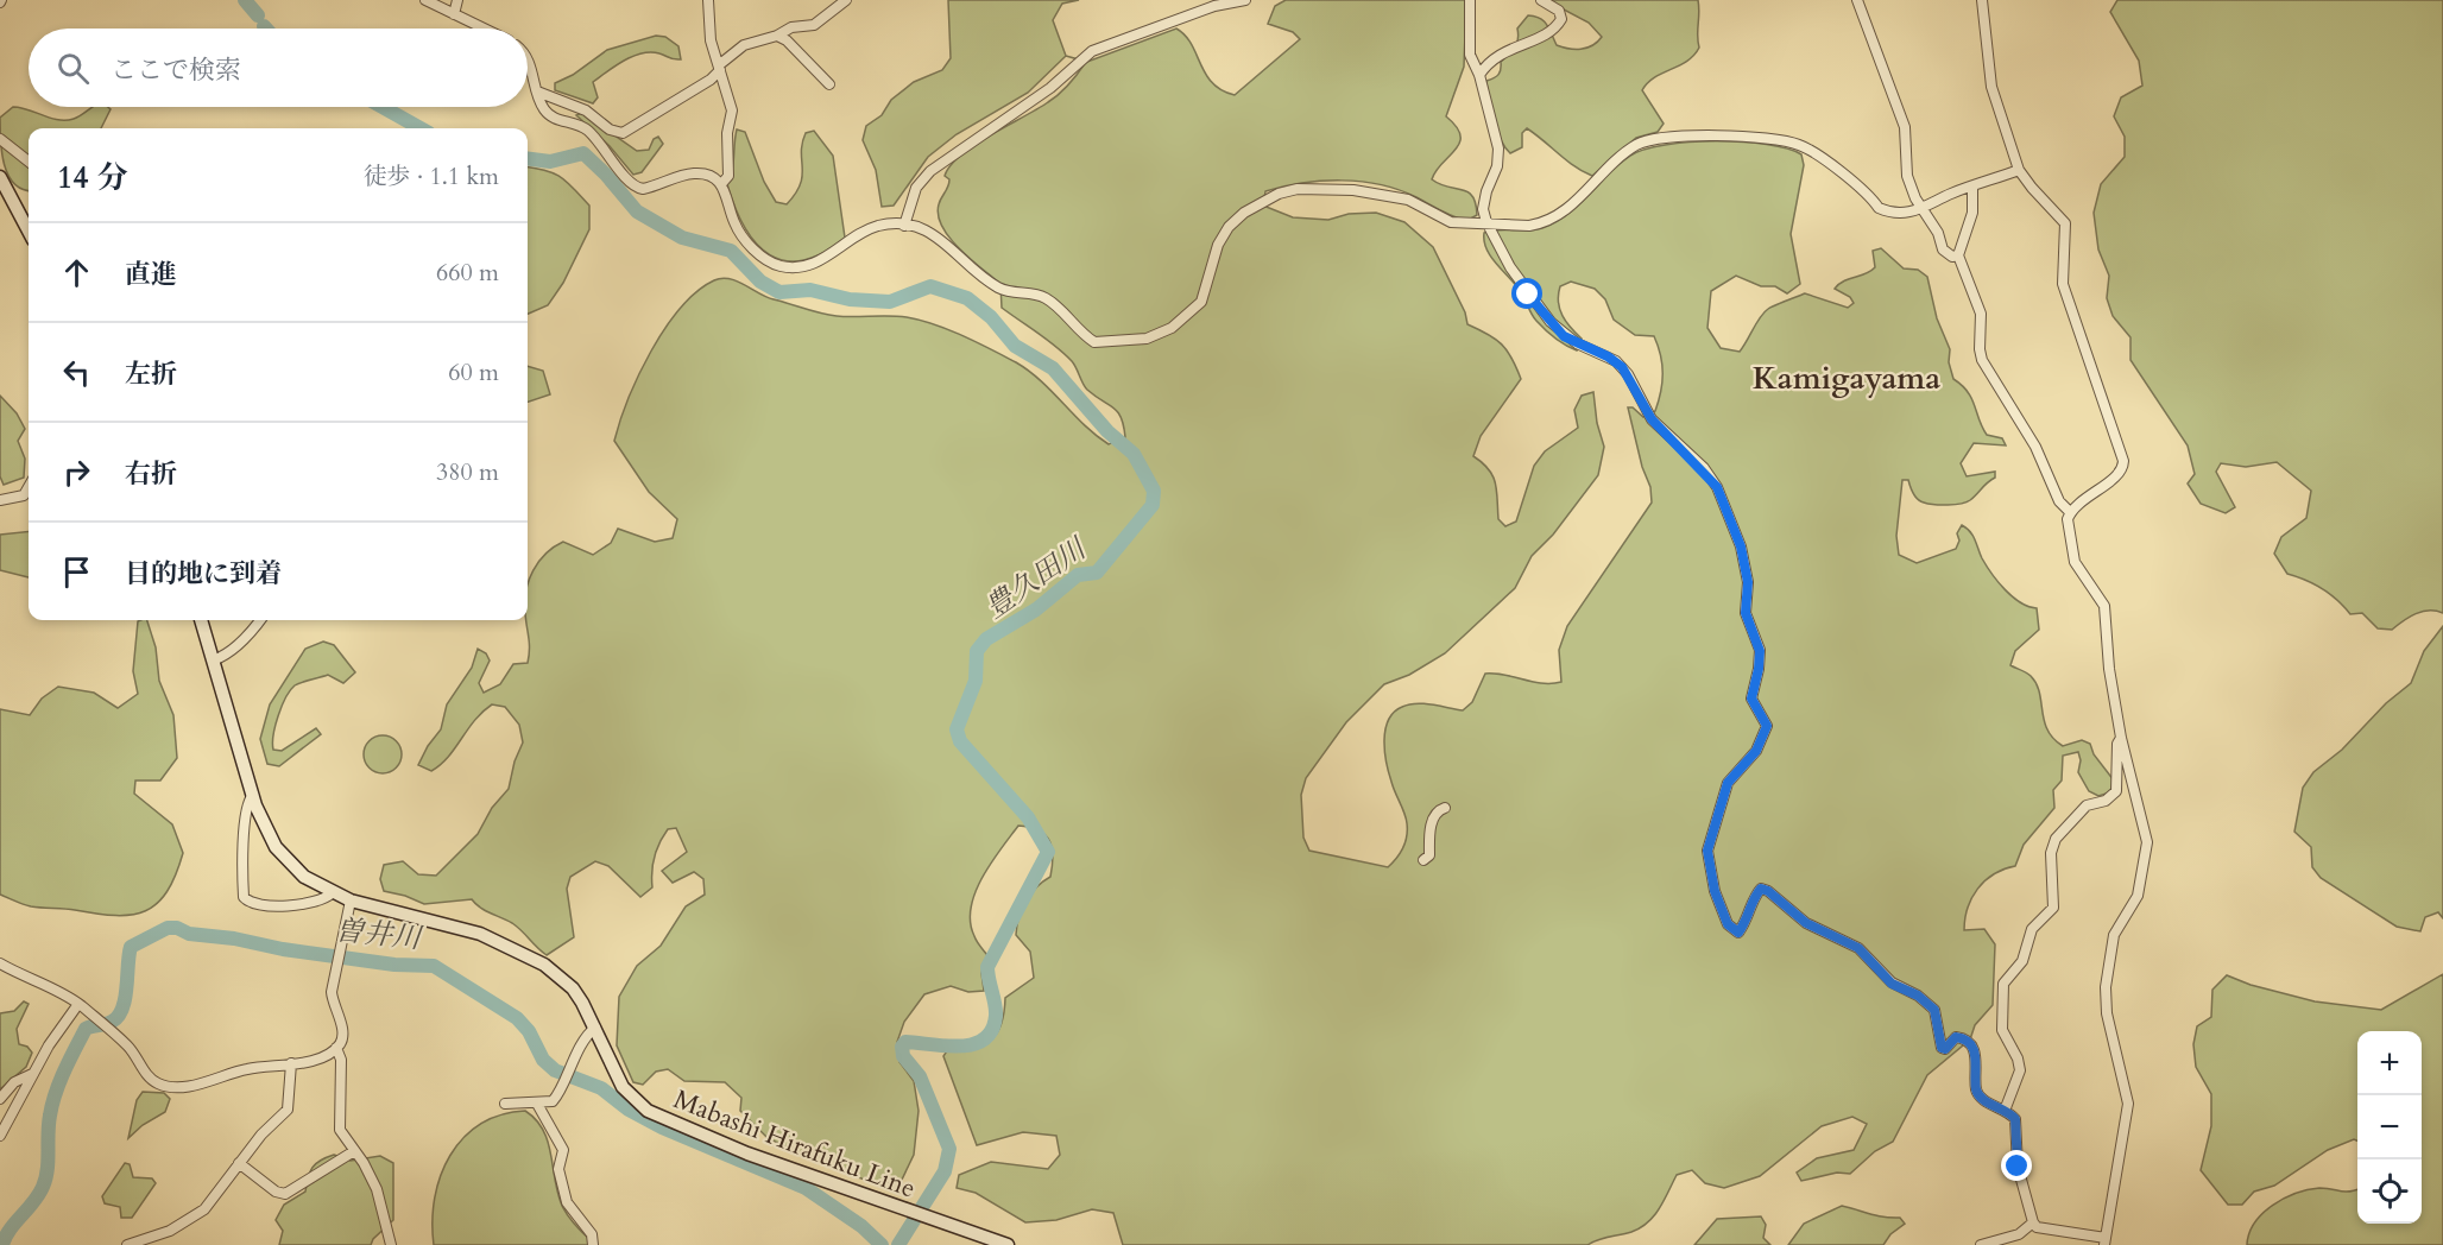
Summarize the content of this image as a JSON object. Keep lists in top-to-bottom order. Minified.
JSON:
{"streets":{"main road":["Mabashi Hirafuku Line"]},"districts":["Kamigayama"],"water":["豊久田川","曽井川"],"page":{"search":"ここで検索","heading":["14 分","徒歩 · 1.1 km"],"list":[["直進","660 m"],["左折","60 m"],["右折","380 m"],"目的地に到着"],"map_buttons":["+","−"]}}
